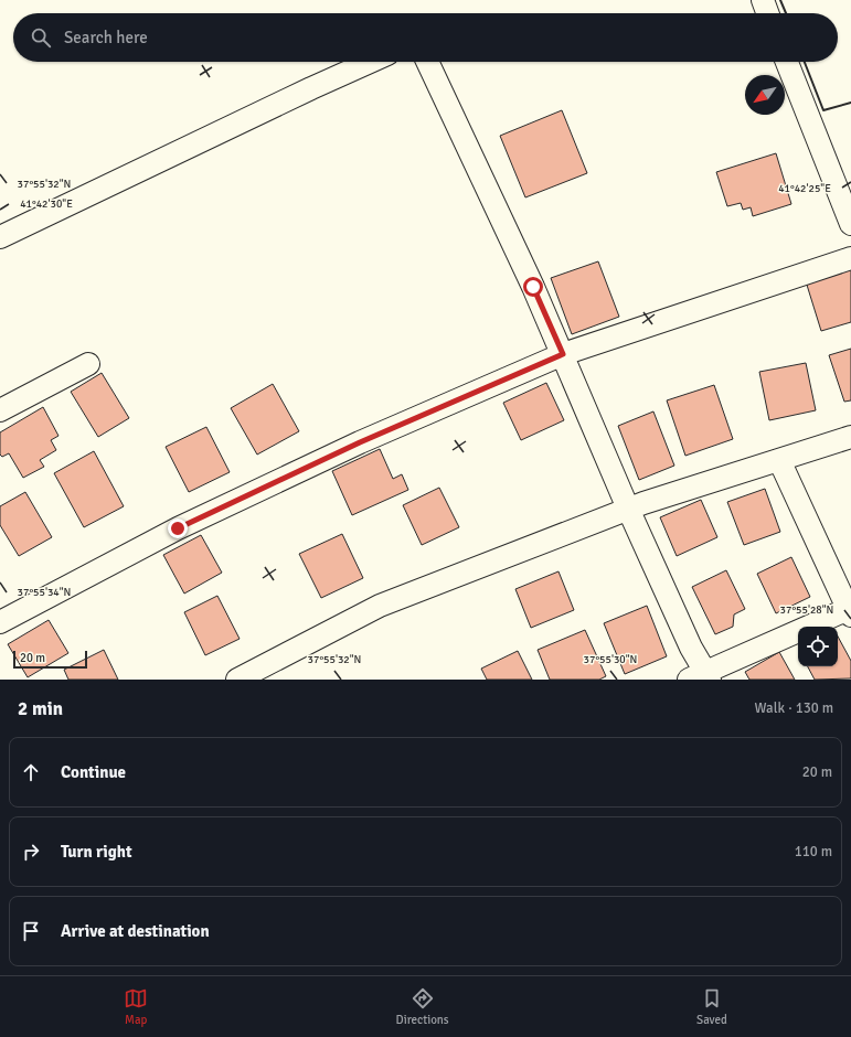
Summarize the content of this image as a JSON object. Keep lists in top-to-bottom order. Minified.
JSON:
{"scale_bar":"20 m","north":"bottom left","page":{"search":"Search here","scale":"20 m","heading":["2 min","Walk · 130 m"],"list":[["Continue","20 m"],["Turn right","110 m"],"Arrive at destination"],"nav":["Map","Directions","Saved"]},"coordinates":["37°55'32\"N","41°42'25\"E","41°42'30\"E","37°55'34\"N","37°55'28\"N","37°55'30\"N"]}
